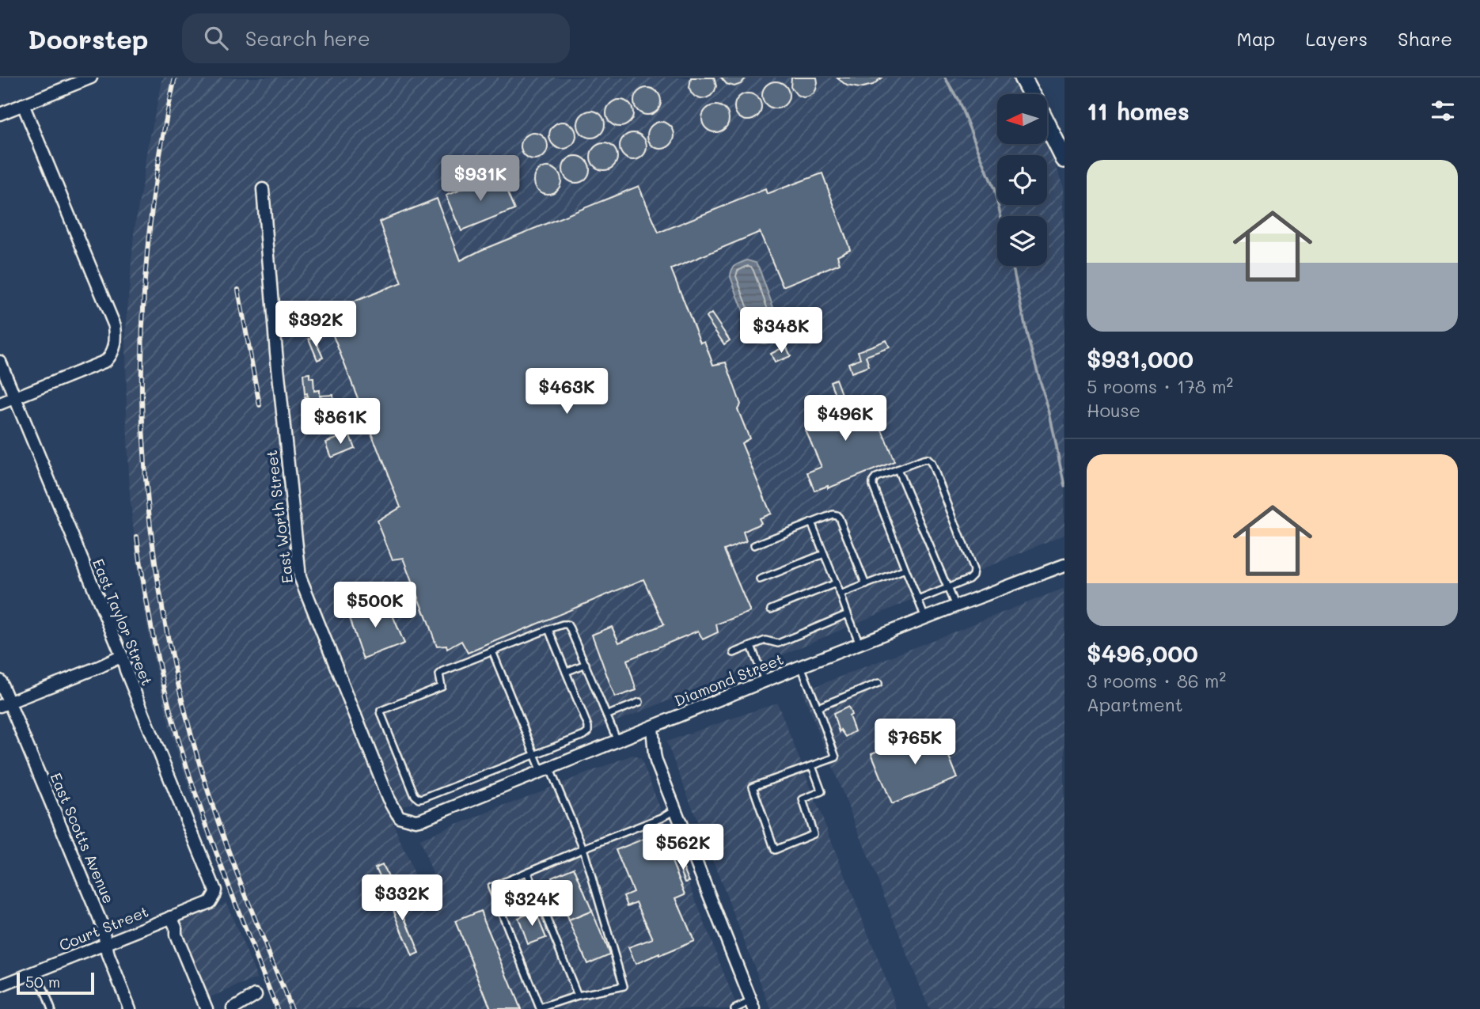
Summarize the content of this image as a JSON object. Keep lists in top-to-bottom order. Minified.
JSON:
{"streets":{"street":["East Worth Street","East Taylor Street","Diamond Street","East Scotts Avenue","Court Street"]},"crossings":[["East Worth Street","Diamond Street"],["East Taylor Street","Court Street"],["East Scotts Avenue","Court Street"]],"scale_bar":"50 m","north":"left","page":{"header":"Doorstep","search":"Search here","nav":["Map","Layers","Share"],"heading":"11 homes","list":[{"name":"$931,000","note":"5 rooms · 178 m² · House"},{"name":"$496,000","note":"3 rooms · 86 m² · Apartment"}],"price":["$931K","$392K","$348K","$463K","$496K","$861K","$500K","$765K","$562K","$332K","$324K"],"scale":"50 m"}}
